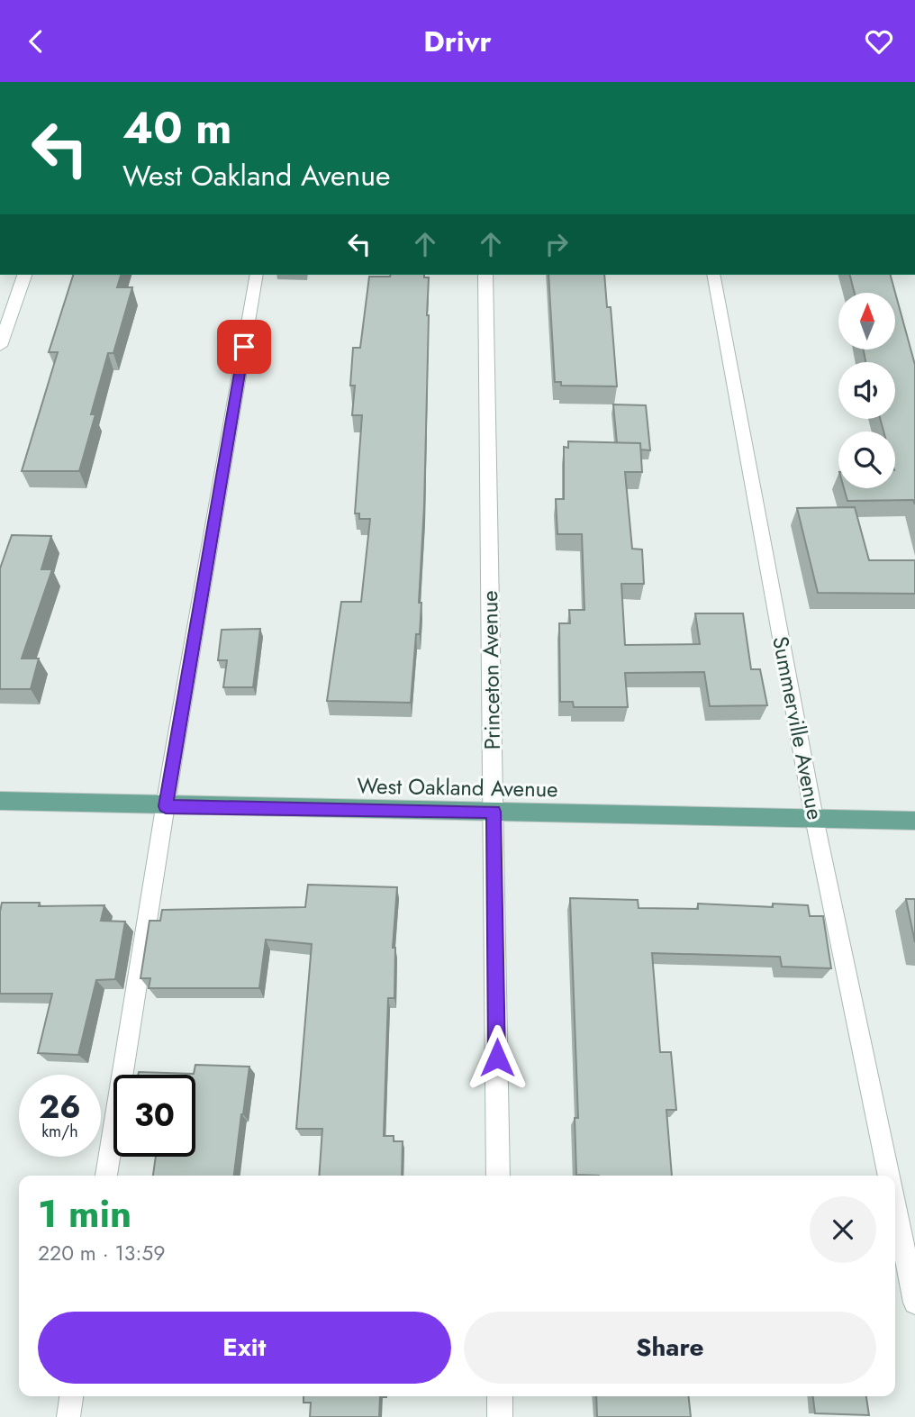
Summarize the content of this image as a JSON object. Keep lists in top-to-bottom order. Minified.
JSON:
{"streets":{"main road":["West Oakland Avenue"],"street":["Princeton Avenue"],"lane":["Summerville Avenue"]},"crossings":[["Princeton Avenue","West Oakland Avenue"],["Summerville Avenue","West Oakland Avenue"]],"north":"top","page":{"header":"Drivr","turn":["40 m","West Oakland Avenue"],"speed":"26 km/h","limit":"30","heading":["1 min","220 m · 13:59"],"buttons":["Exit","Share"]}}
